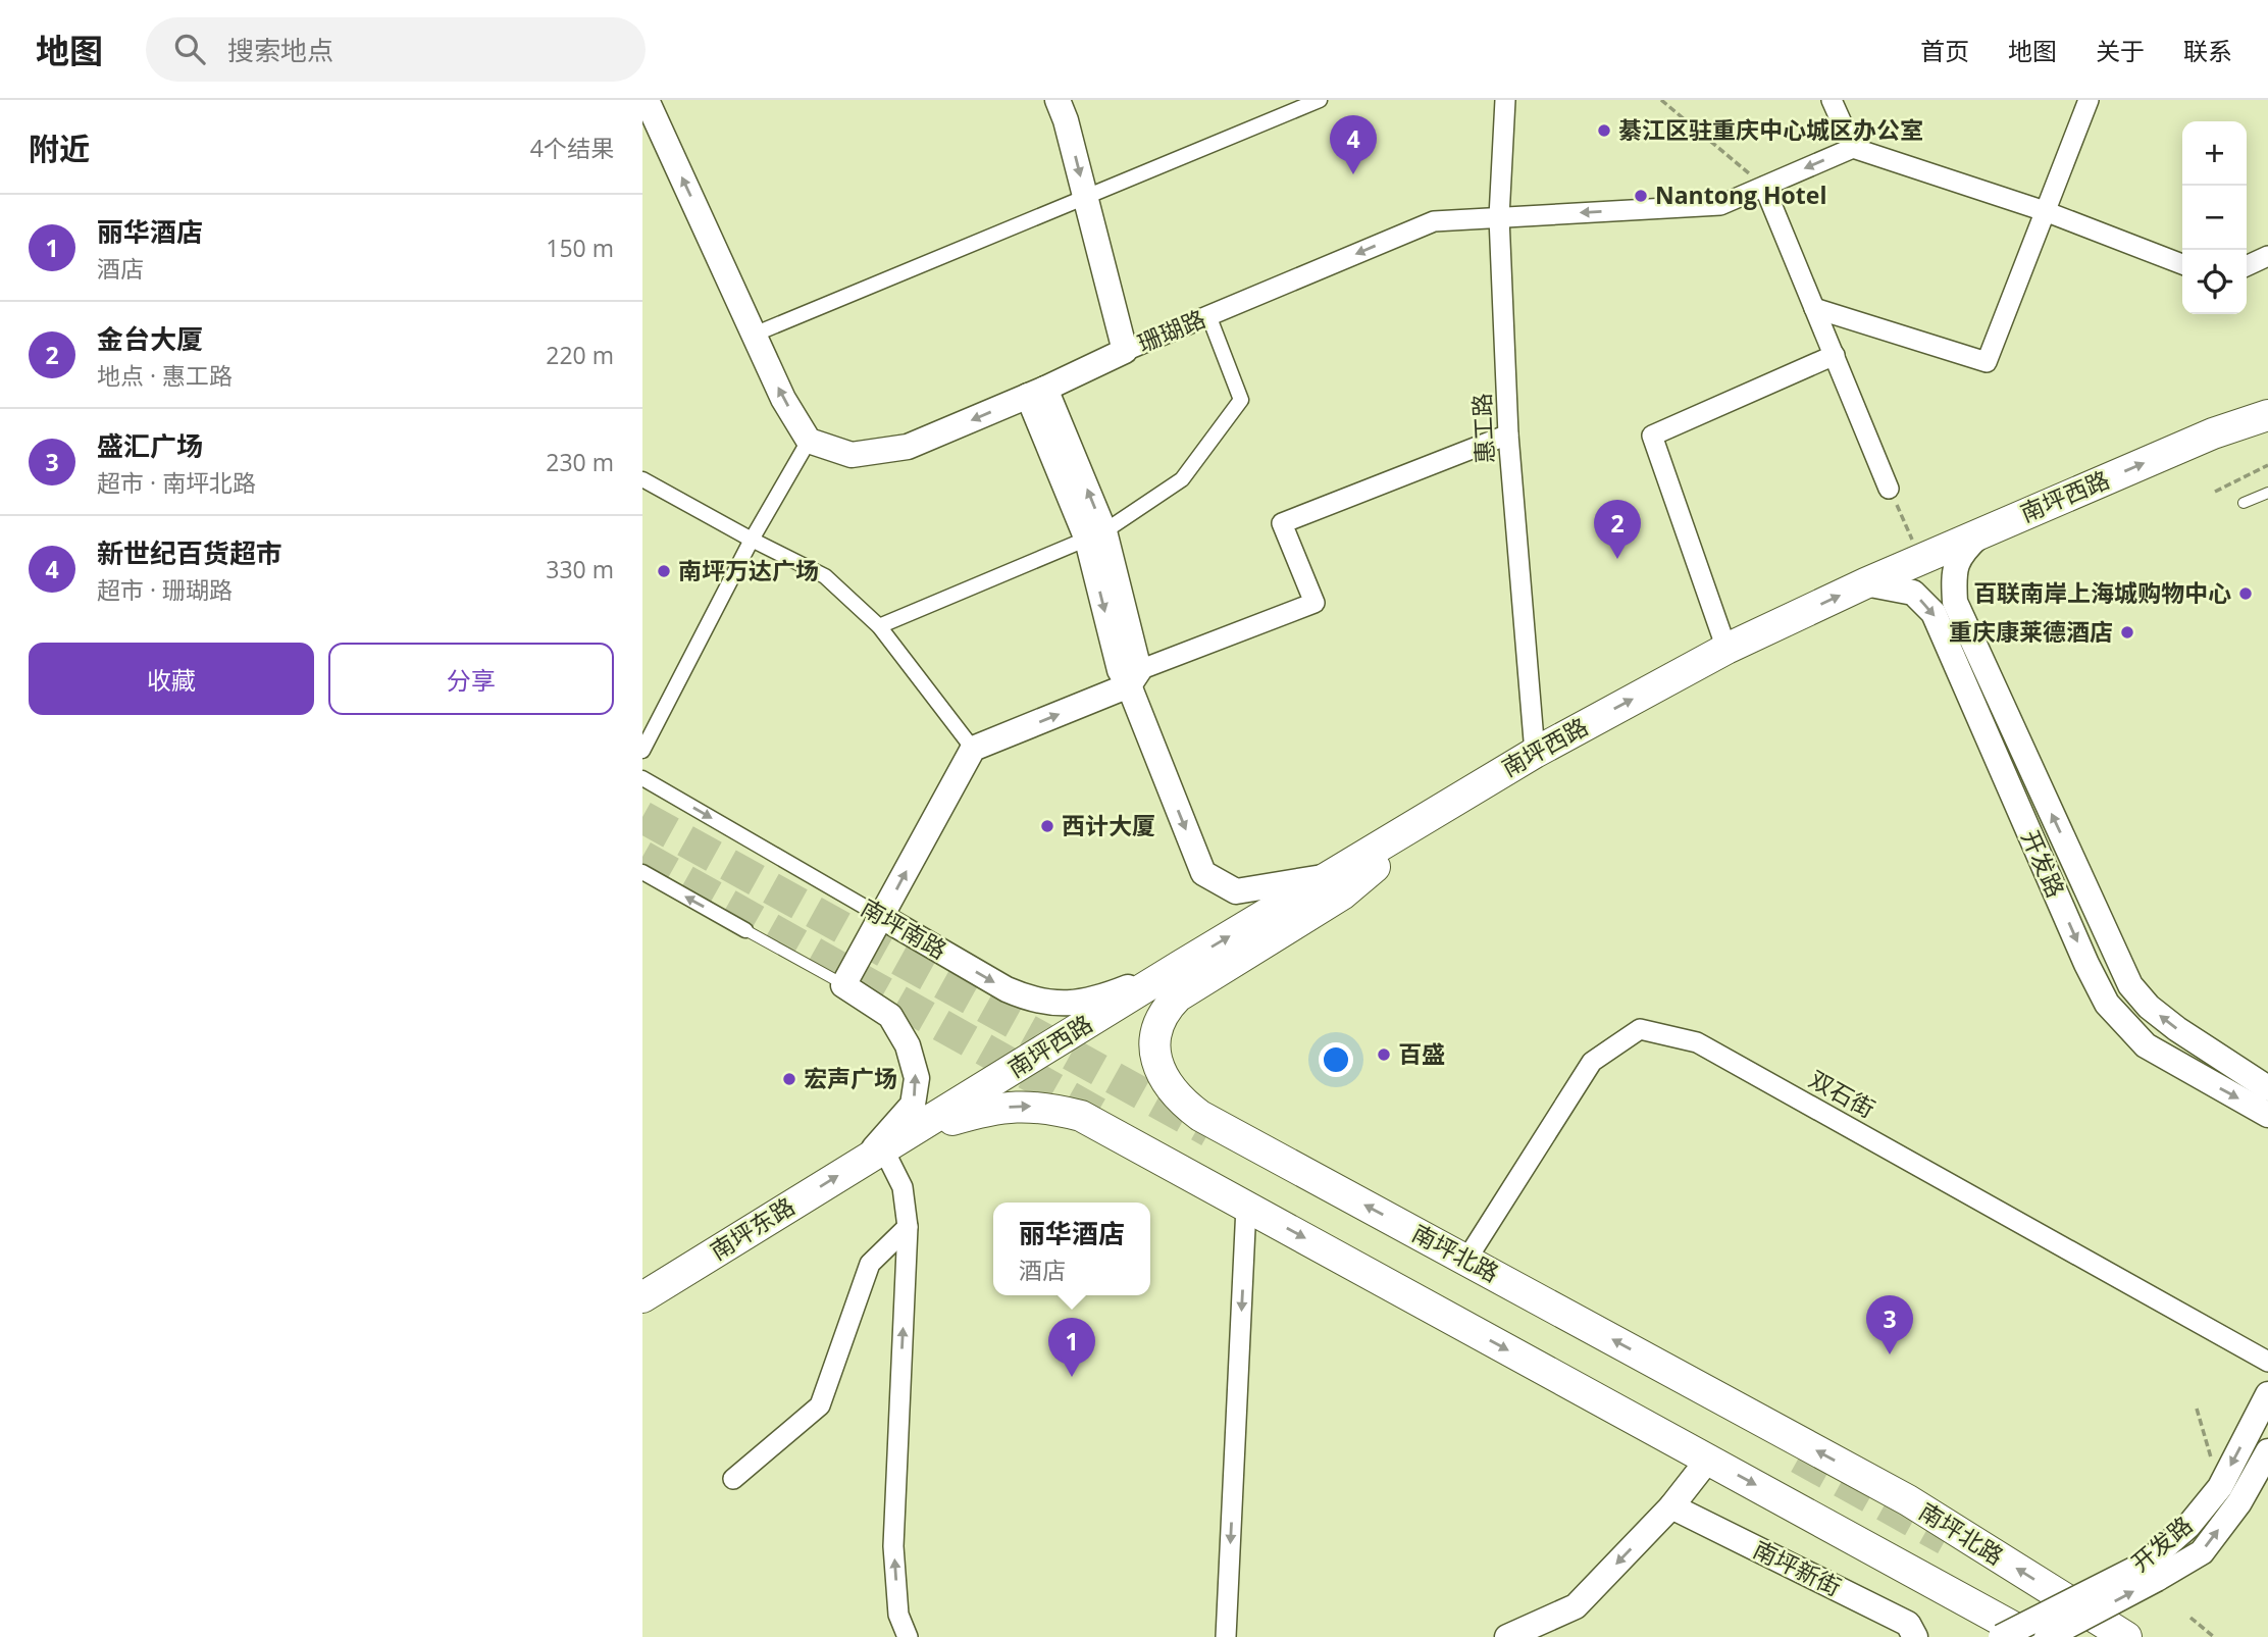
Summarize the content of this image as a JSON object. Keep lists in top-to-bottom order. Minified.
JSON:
{"streets":{"main road":["南坪西路","南坪东路","南坪北路"],"street":["珊瑚路","惠工路","开发路","南坪南路","双石街","南坪新街"]},"crossings":[["珊瑚路","惠工路"],["惠工路","南坪西路"],["南坪西路","开发路"],["南坪西路","南坪南路"],["南坪西路","南坪东路"],["南坪西路","南坪北路"],["双石街","南坪北路"]],"one_way":["南坪西路","南坪南路","南坪东路"],"places":["綦江区驻重庆中心城区办公室","Nantong Hotel","南坪万达广场","百联南岸上海城购物中心","重庆康莱德酒店","西计大厦","百盛","宏声广场"],"page":{"header":"地图","search":"搜索地点","nav":["首页","地图","关于","联系"],"heading":["附近","4个结果"],"pins":["4","2","3","1"],"map_buttons":["+","−"],"list":[{"mark":"1","name":"丽华酒店","note":"酒店","value":"150 m"},{"mark":"2","name":"金台大厦","note":"地点 · 惠工路","value":"220 m"},{"mark":"3","name":"盛汇广场","note":"超市 · 南坪北路","value":"230 m"},{"mark":"4","name":"新世纪百货超市","note":"超市 · 珊瑚路","value":"330 m"}],"buttons":["收藏","分享"],"popup":["丽华酒店","酒店"]}}
